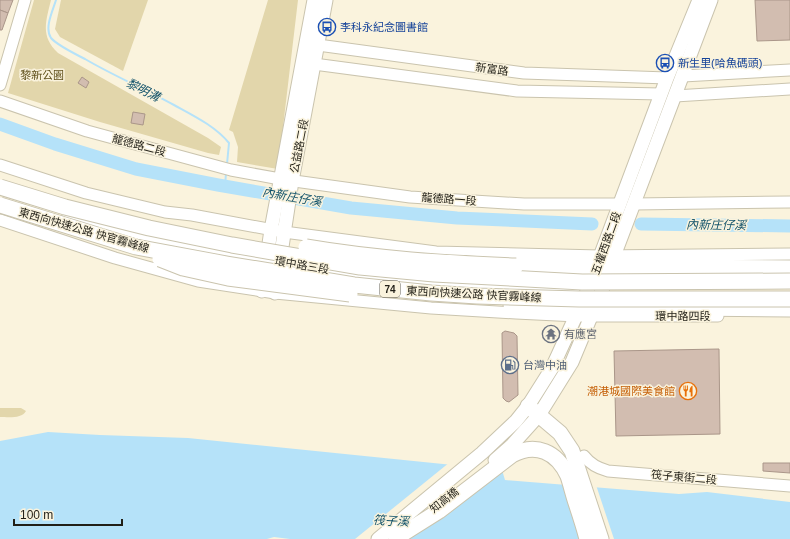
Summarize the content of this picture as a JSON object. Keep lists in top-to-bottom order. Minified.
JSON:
{"streets":{"highway":["東西向快速公路 快官霧峰線","74"],"main road":["公益路二段","五權西路二段","知高橋"],"street":["新富路","龍德路二段","龍德路一段","環中路三段","環中路四段","筏子東街二段"]},"crossings":[["新富路","公益路二段"],["新富路","五權西路二段"],["龍德路二段","公益路二段"],["龍德路二段","龍德路一段"],["公益路二段","龍德路一段"],["公益路二段","環中路三段"],["龍德路一段","五權西路二段"],["五權西路二段","環中路三段"],["五權西路二段","環中路四段"],["五權西路二段","知高橋"],["環中路三段","環中路四段"]],"water":["黎明溝","內新庄仔溪","筏子溪"],"parks":["黎新公園"],"places":{"bus stop":["李科永紀念圖書館","新生里(哈魚碼頭)"],"temple":["有應宮"],"fuel station":["台灣中油"],"restaurant":["潮港城國際美食館"]},"scale_bar":"100 m"}
